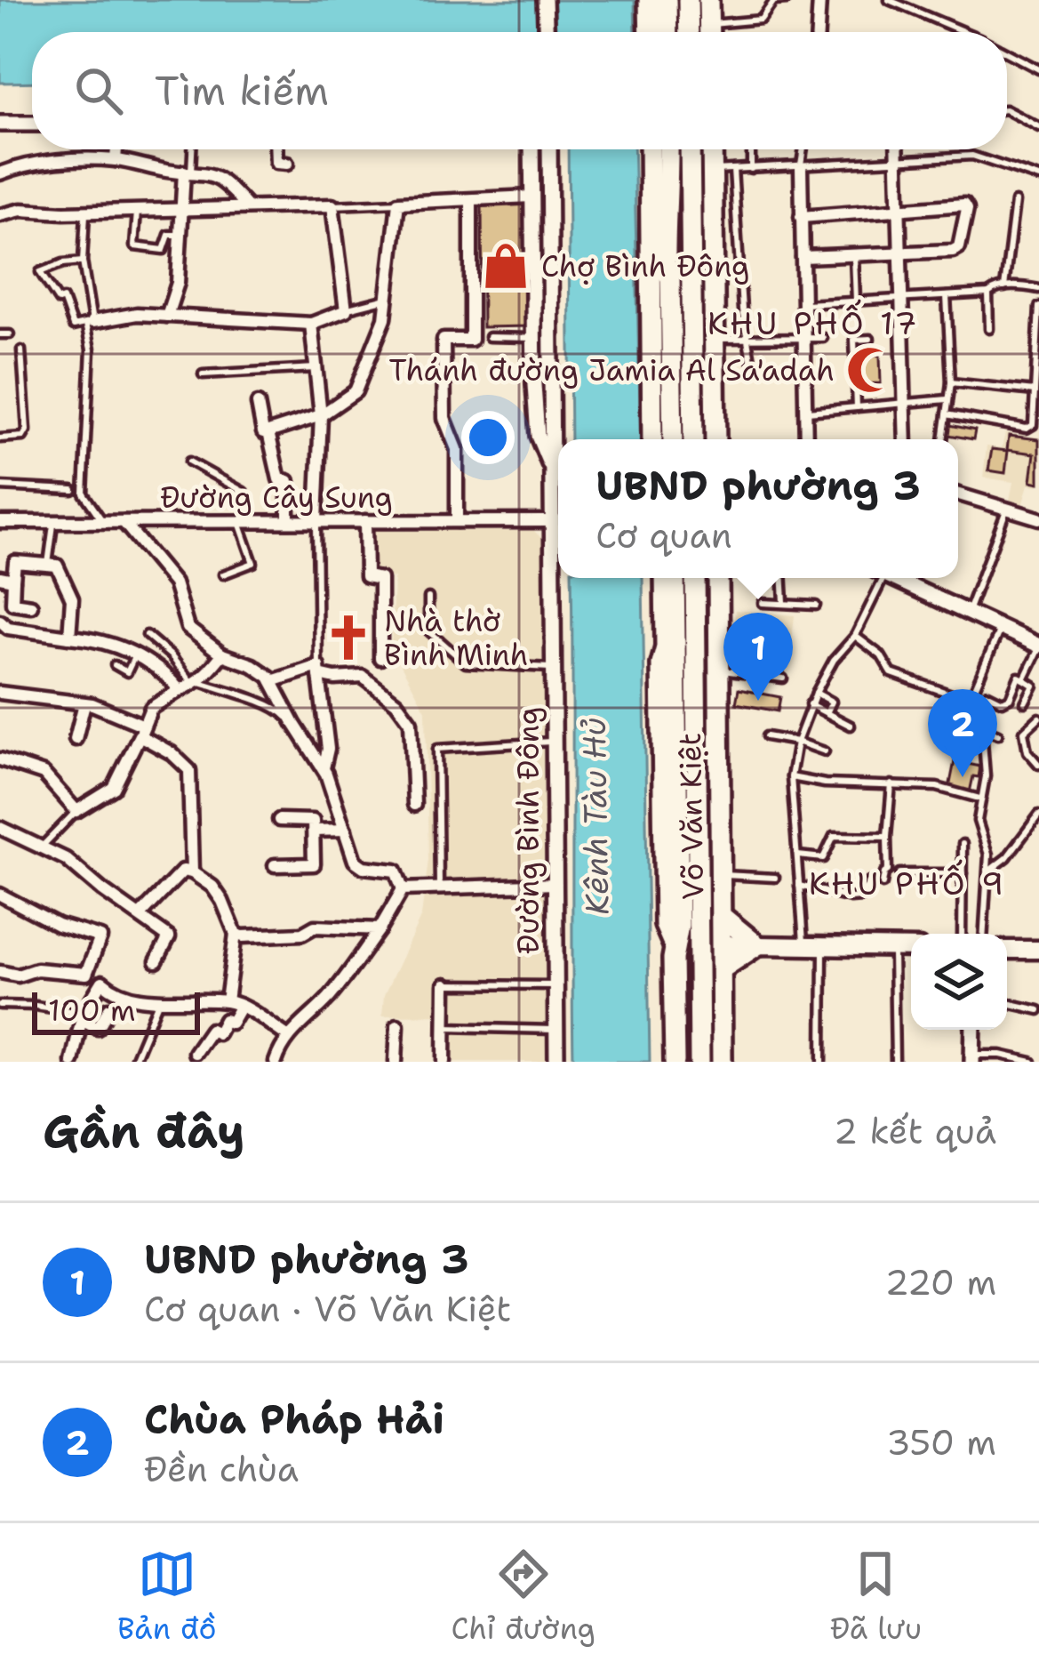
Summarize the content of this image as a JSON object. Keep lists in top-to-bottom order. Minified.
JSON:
{"streets":{"main road":["Võ Văn Kiệt"],"street":["Đường Cây Sung","Đường Bình Đông"]},"crossings":[["Đường Cây Sung","Đường Bình Đông"]],"districts":["KHU PHỐ 17","KHU PHỐ 9"],"water":["Kênh Tàu Hủ"],"places":{"shop":["Chợ Bình Đông"],"mosque":["Thánh đường Jamia Al Sa'adah"],"church":["Nhà thờ Bình Minh"]},"scale_bar":"100 m","page":{"search":"Tìm kiếm","popup":["UBND phường 3","Cơ quan"],"pins":["1","2"],"scale":"100 m","heading":["Gần đây","2 kết quả"],"list":[{"mark":"1","name":"UBND phường 3","note":"Cơ quan · Võ Văn Kiệt","value":"220 m"},{"mark":"2","name":"Chùa Pháp Hải","note":"Đền chùa","value":"350 m"}],"nav":["Bản đồ","Chỉ đường","Đã lưu"]}}
